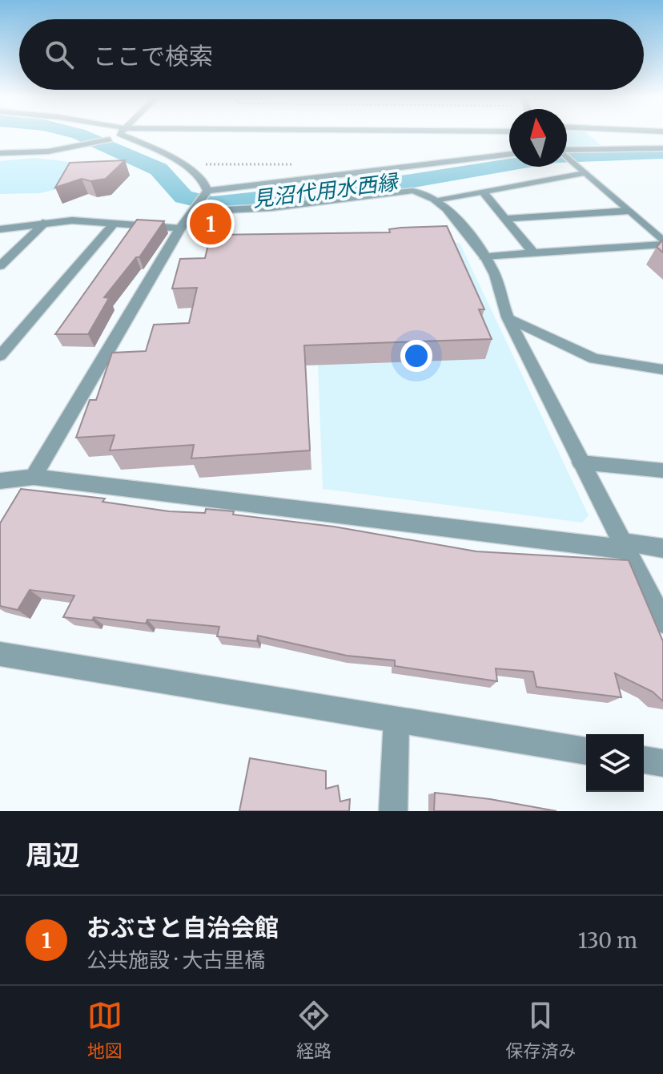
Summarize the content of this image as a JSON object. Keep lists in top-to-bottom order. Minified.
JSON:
{"water":["見沼代用水西縁"],"north":"top","page":{"search":"ここで検索","pins":"1","heading":"周辺","list":[{"mark":"1","name":"おぶさと自治会館","note":"公共施設 · 大古里橋","value":"130 m"}],"nav":["地図","経路","保存済み"]}}
